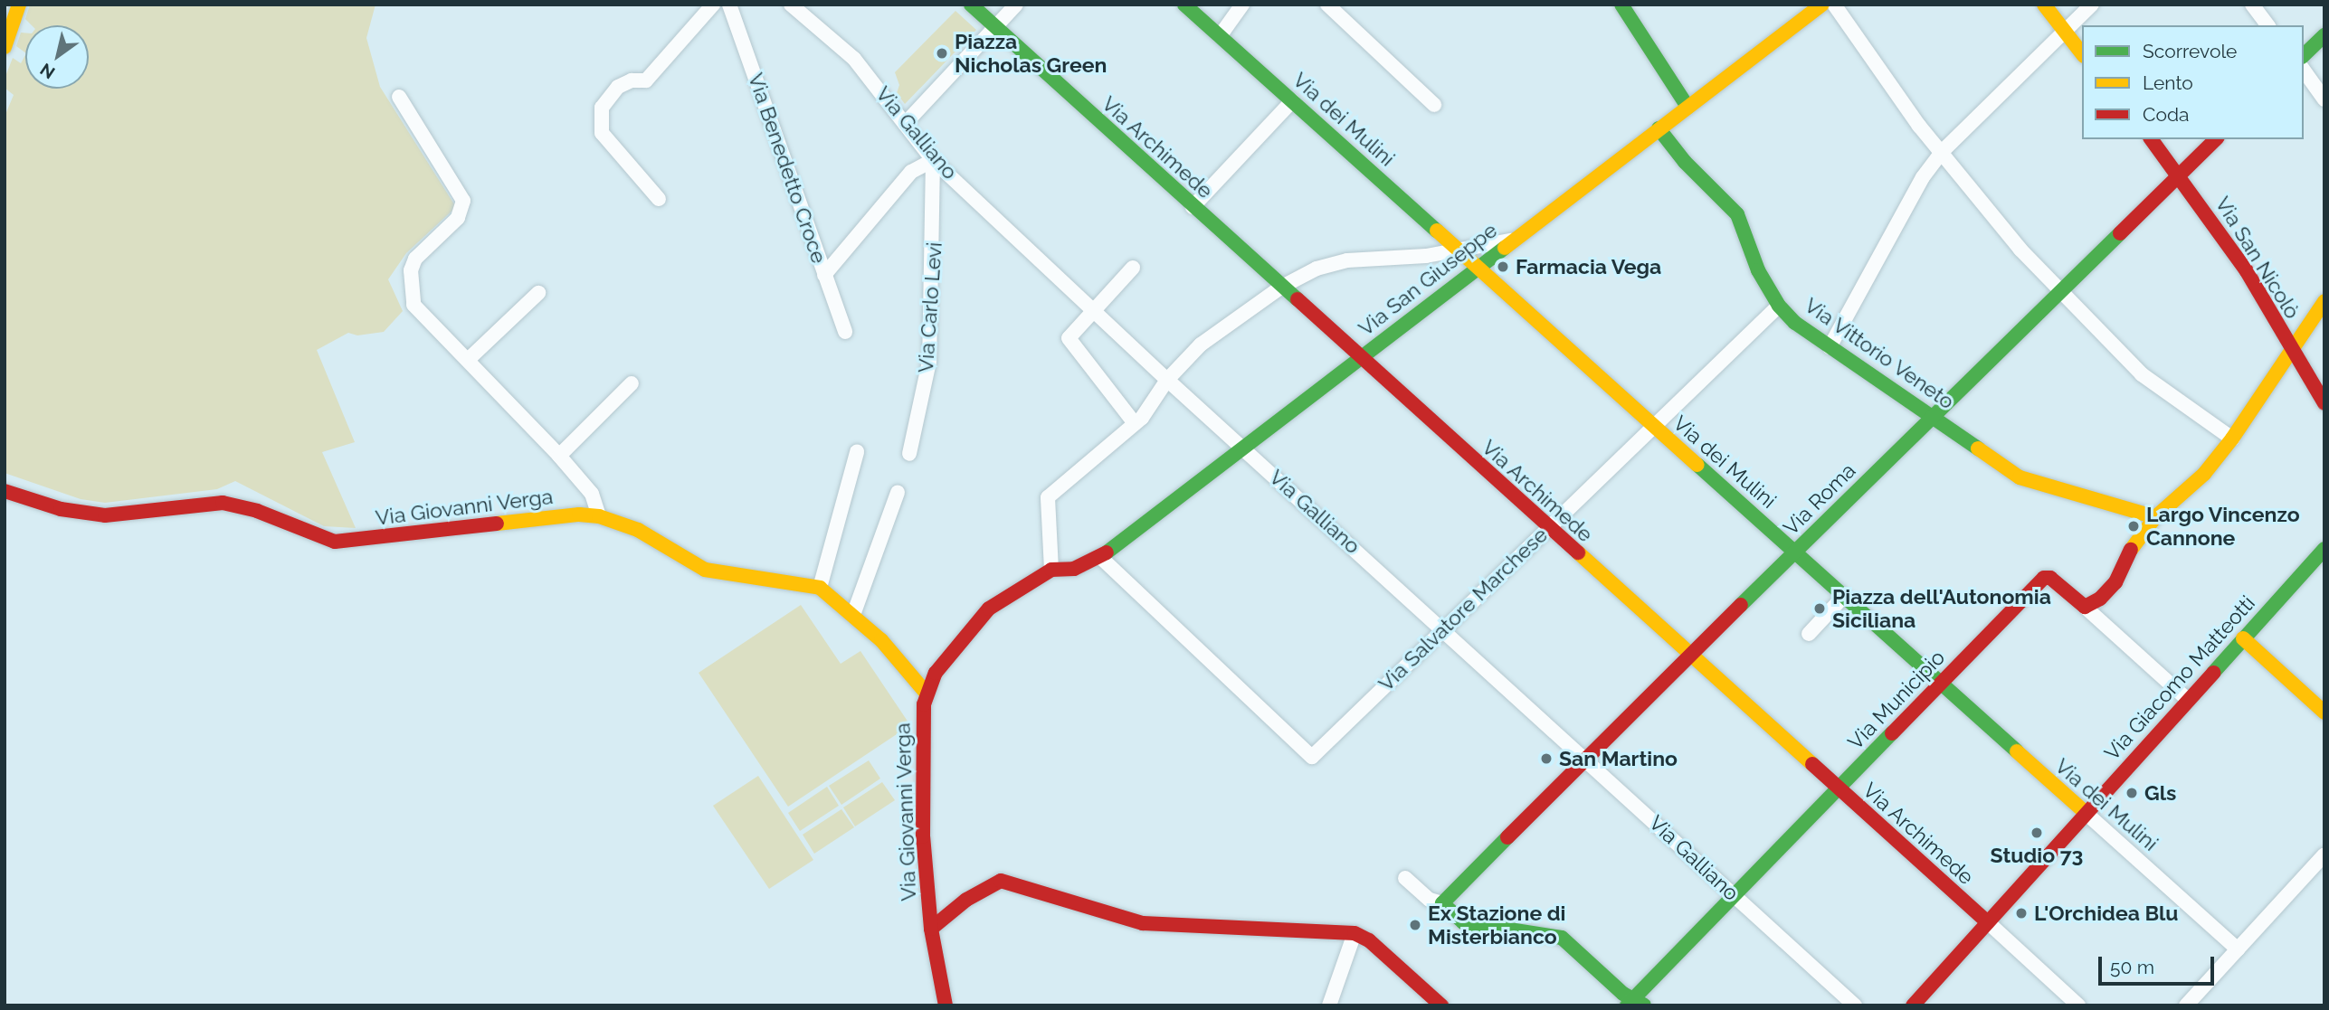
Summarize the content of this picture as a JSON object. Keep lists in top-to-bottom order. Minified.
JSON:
{"streets":{"street":["Via dei Mulini","Via Galliano","Via Archimede","Via Benedetto Croce","Via San Nicolò","Via San Giuseppe","Via Carlo Levi","Via Vittorio Veneto","Via Roma","Via Giovanni Verga","Via Salvatore Marchese","Via Giacomo Matteotti","Via Municipio"]},"crossings":[["Via dei Mulini","Via San Giuseppe"],["Via dei Mulini","Via Roma"],["Via dei Mulini","Via Salvatore Marchese"],["Via dei Mulini","Via Giacomo Matteotti"],["Via dei Mulini","Via Municipio"],["Via Galliano","Via San Giuseppe"],["Via Galliano","Via Carlo Levi"],["Via Galliano","Via Roma"],["Via Galliano","Via Salvatore Marchese"],["Via Galliano","Via Municipio"],["Via Archimede","Via San Giuseppe"],["Via Archimede","Via Roma"],["Via Archimede","Via Salvatore Marchese"],["Via Archimede","Via Giacomo Matteotti"],["Via Archimede","Via Municipio"],["Via San Nicolò","Via Roma"],["Via San Giuseppe","Via Vittorio Veneto"],["Via San Giuseppe","Via Salvatore Marchese"],["Via Vittorio Veneto","Via Roma"],["Via Vittorio Veneto","Via Salvatore Marchese"]],"places":["Piazza Nicholas Green","Farmacia Vega","Largo Vincenzo Cannone","Piazza dell'Autonomia Siciliana","San Martino","Gls","Studio 73","L'Orchidea Blu","Ex Stazione di Misterbianco"],"legend":["Scorrevole","Lento","Coda"],"scale_bar":"50 m","north":"bottom left"}
